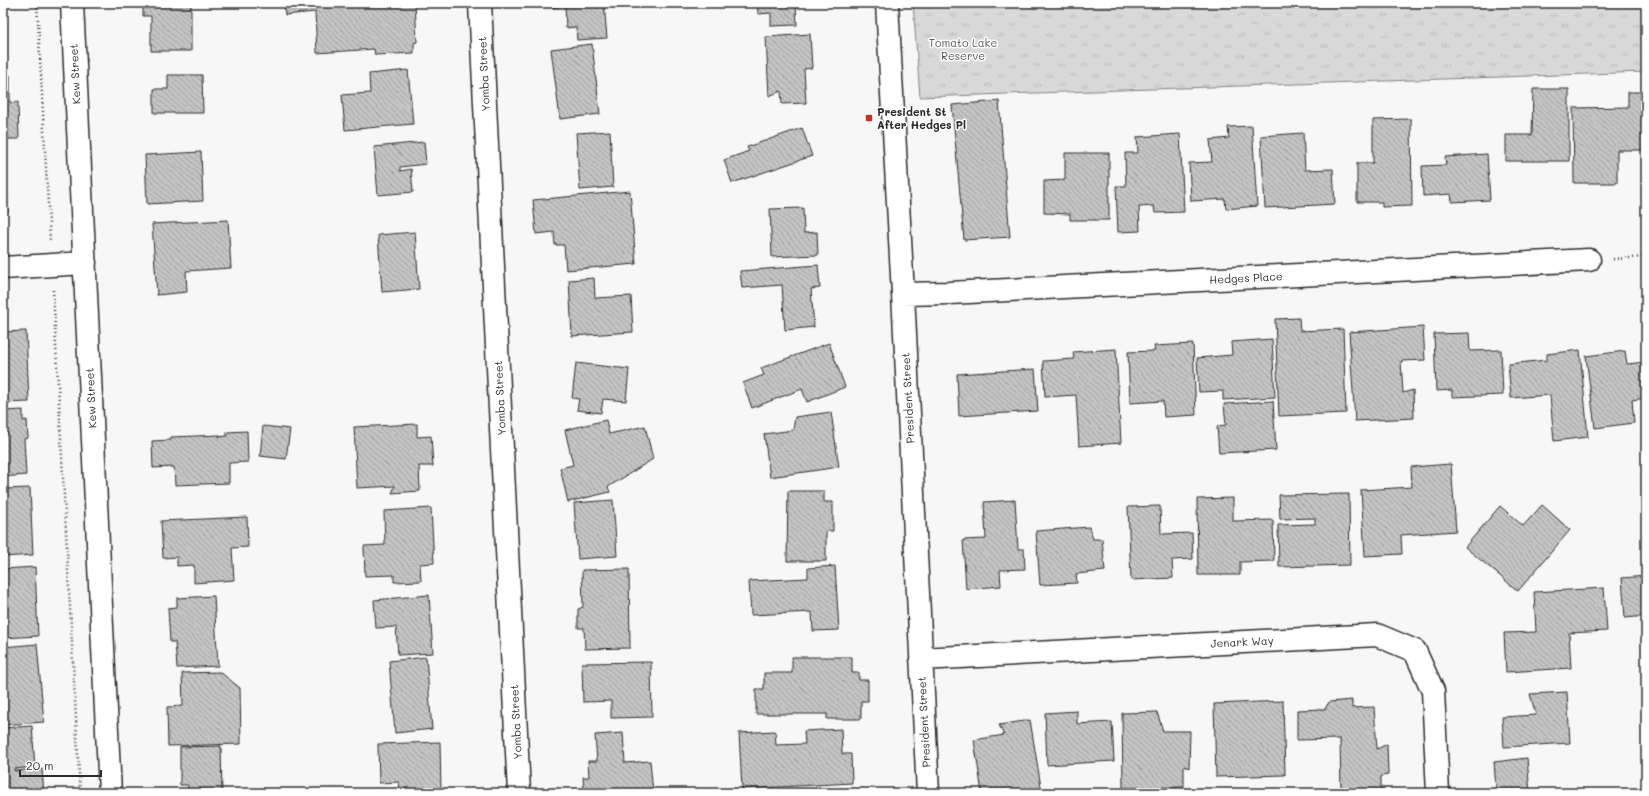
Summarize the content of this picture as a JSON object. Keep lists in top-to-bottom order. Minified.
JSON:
{"streets":{"street":["Kew Street","Yomba Street","Hedges Place","President Street","Jenark Way"]},"crossings":[["Hedges Place","President Street"],["President Street","Jenark Way"]],"parks":["Tomato Lake Reserve"],"places":{"transit":["President St After Hedges Pl"]},"scale_bar":"20 m"}
